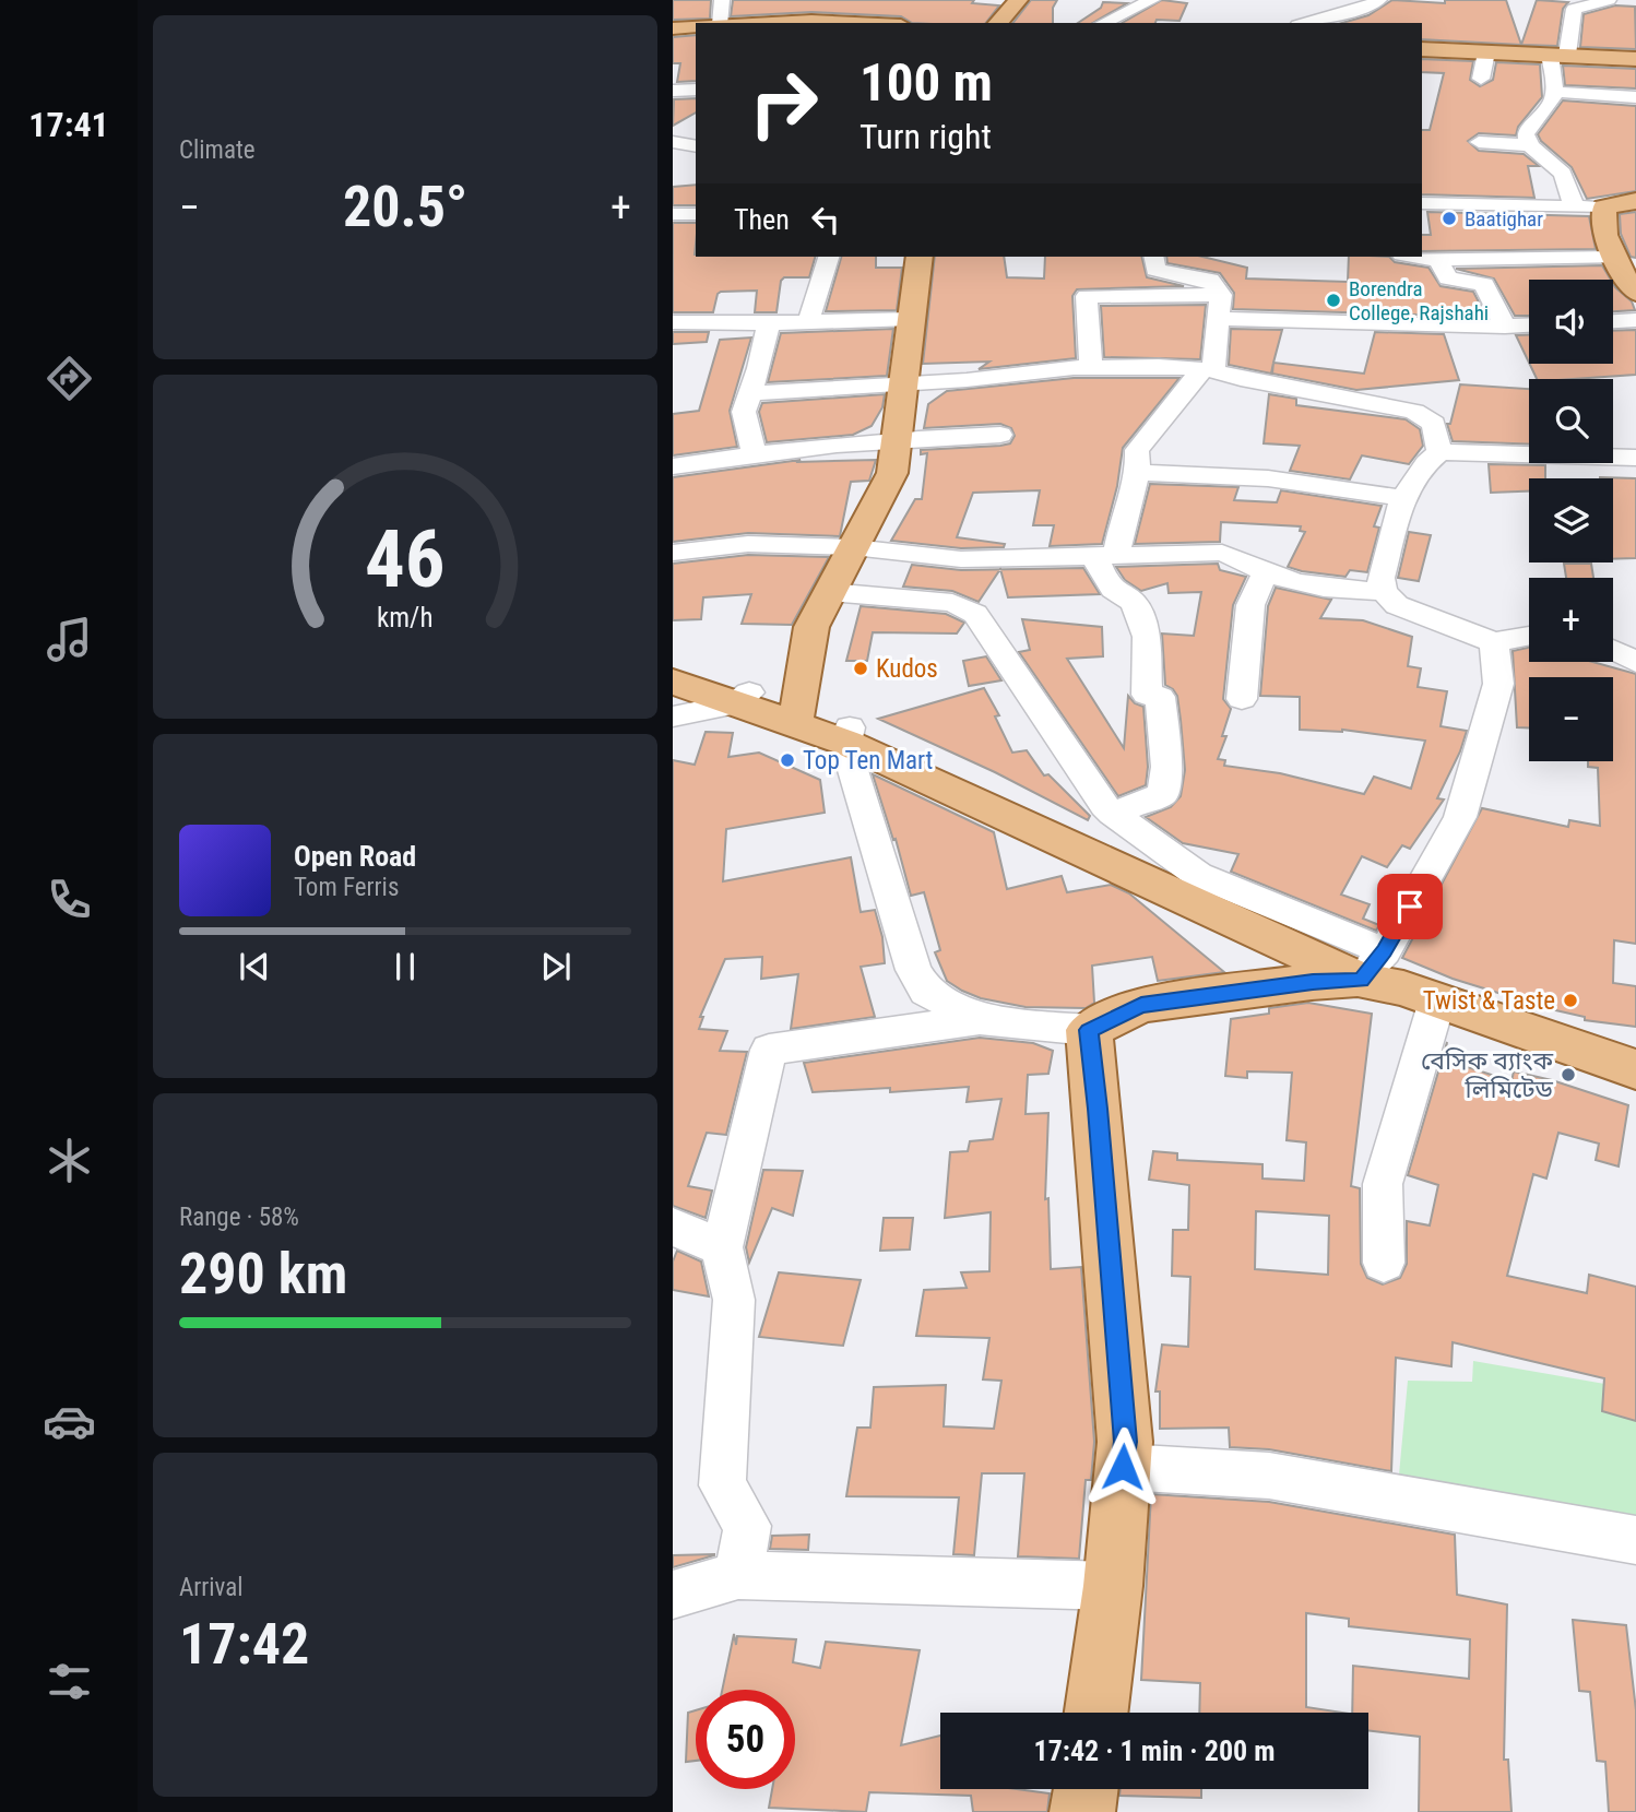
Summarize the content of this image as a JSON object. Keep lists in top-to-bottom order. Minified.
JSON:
{"places":["Baatighar","Borendra College, Rajshahi","Kudos","Top Ten Mart","Twist & Taste","বেসিক ব্যাংক লিমিটেড"],"page":{"tabs":"17:41","tile":["Climate",["Range · 58%","290 km"],["Arrival","17:42"]],"turn":["100 m","Turn right"],"heat":["−","20.5°","+"],"then":"Then","map_buttons":["+","−"],"song":["Open Road","Tom Ferris"],"limit":"50","trip":"17:42 · 1 min · 200 m","gauge":["46","km/h"]}}
